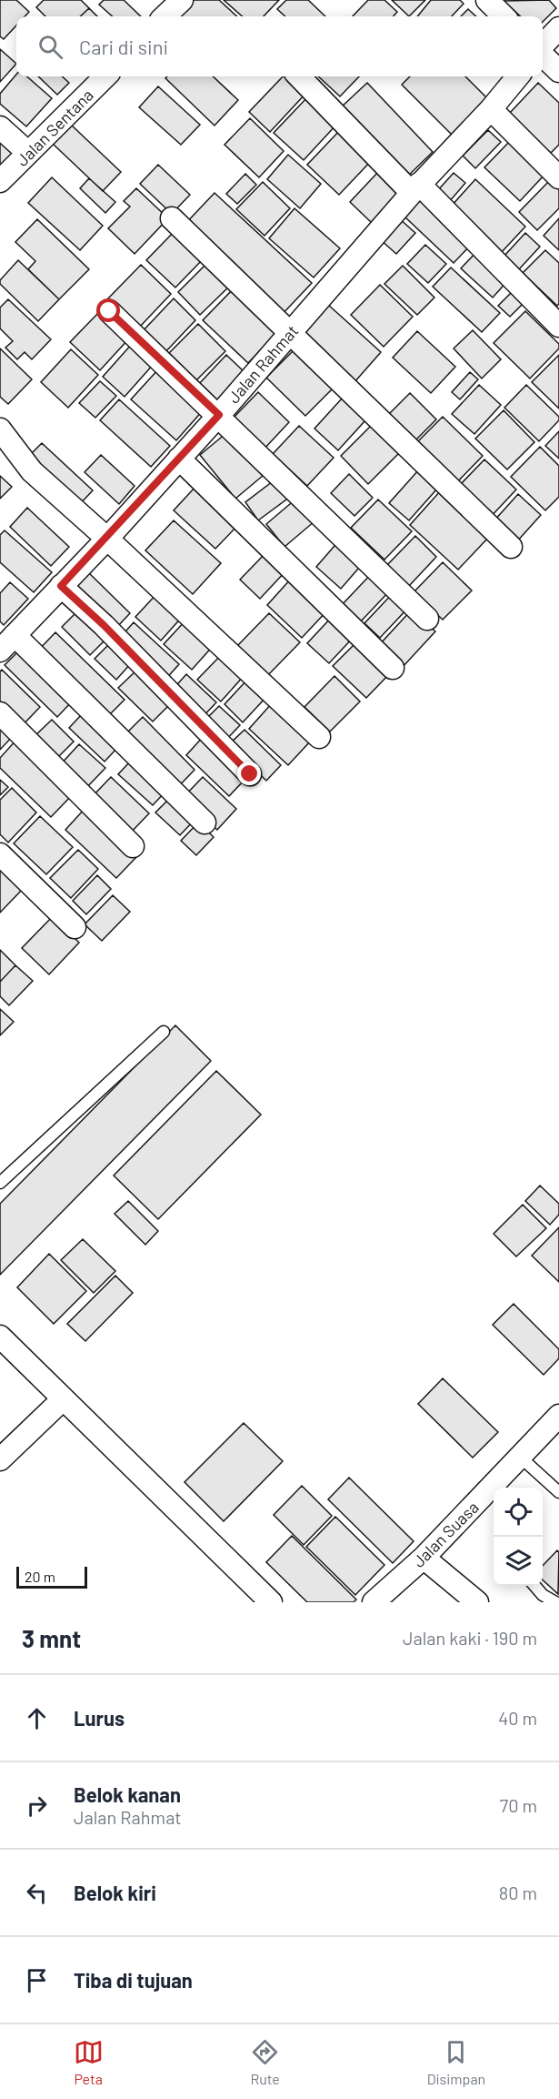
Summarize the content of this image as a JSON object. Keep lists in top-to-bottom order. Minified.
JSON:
{"streets":{"street":["Jalan Sentana","Jalan Rahmat","Jalan Suasa"]},"scale_bar":"20 m","page":{"search":"Cari di sini","scale":"20 m","heading":["3 mnt","Jalan kaki · 190 m"],"list":[["Lurus","40 m"],["Belok kanan","Jalan Rahmat","70 m"],["Belok kiri","80 m"],"Tiba di tujuan"],"nav":["Peta","Rute","Disimpan"]}}
